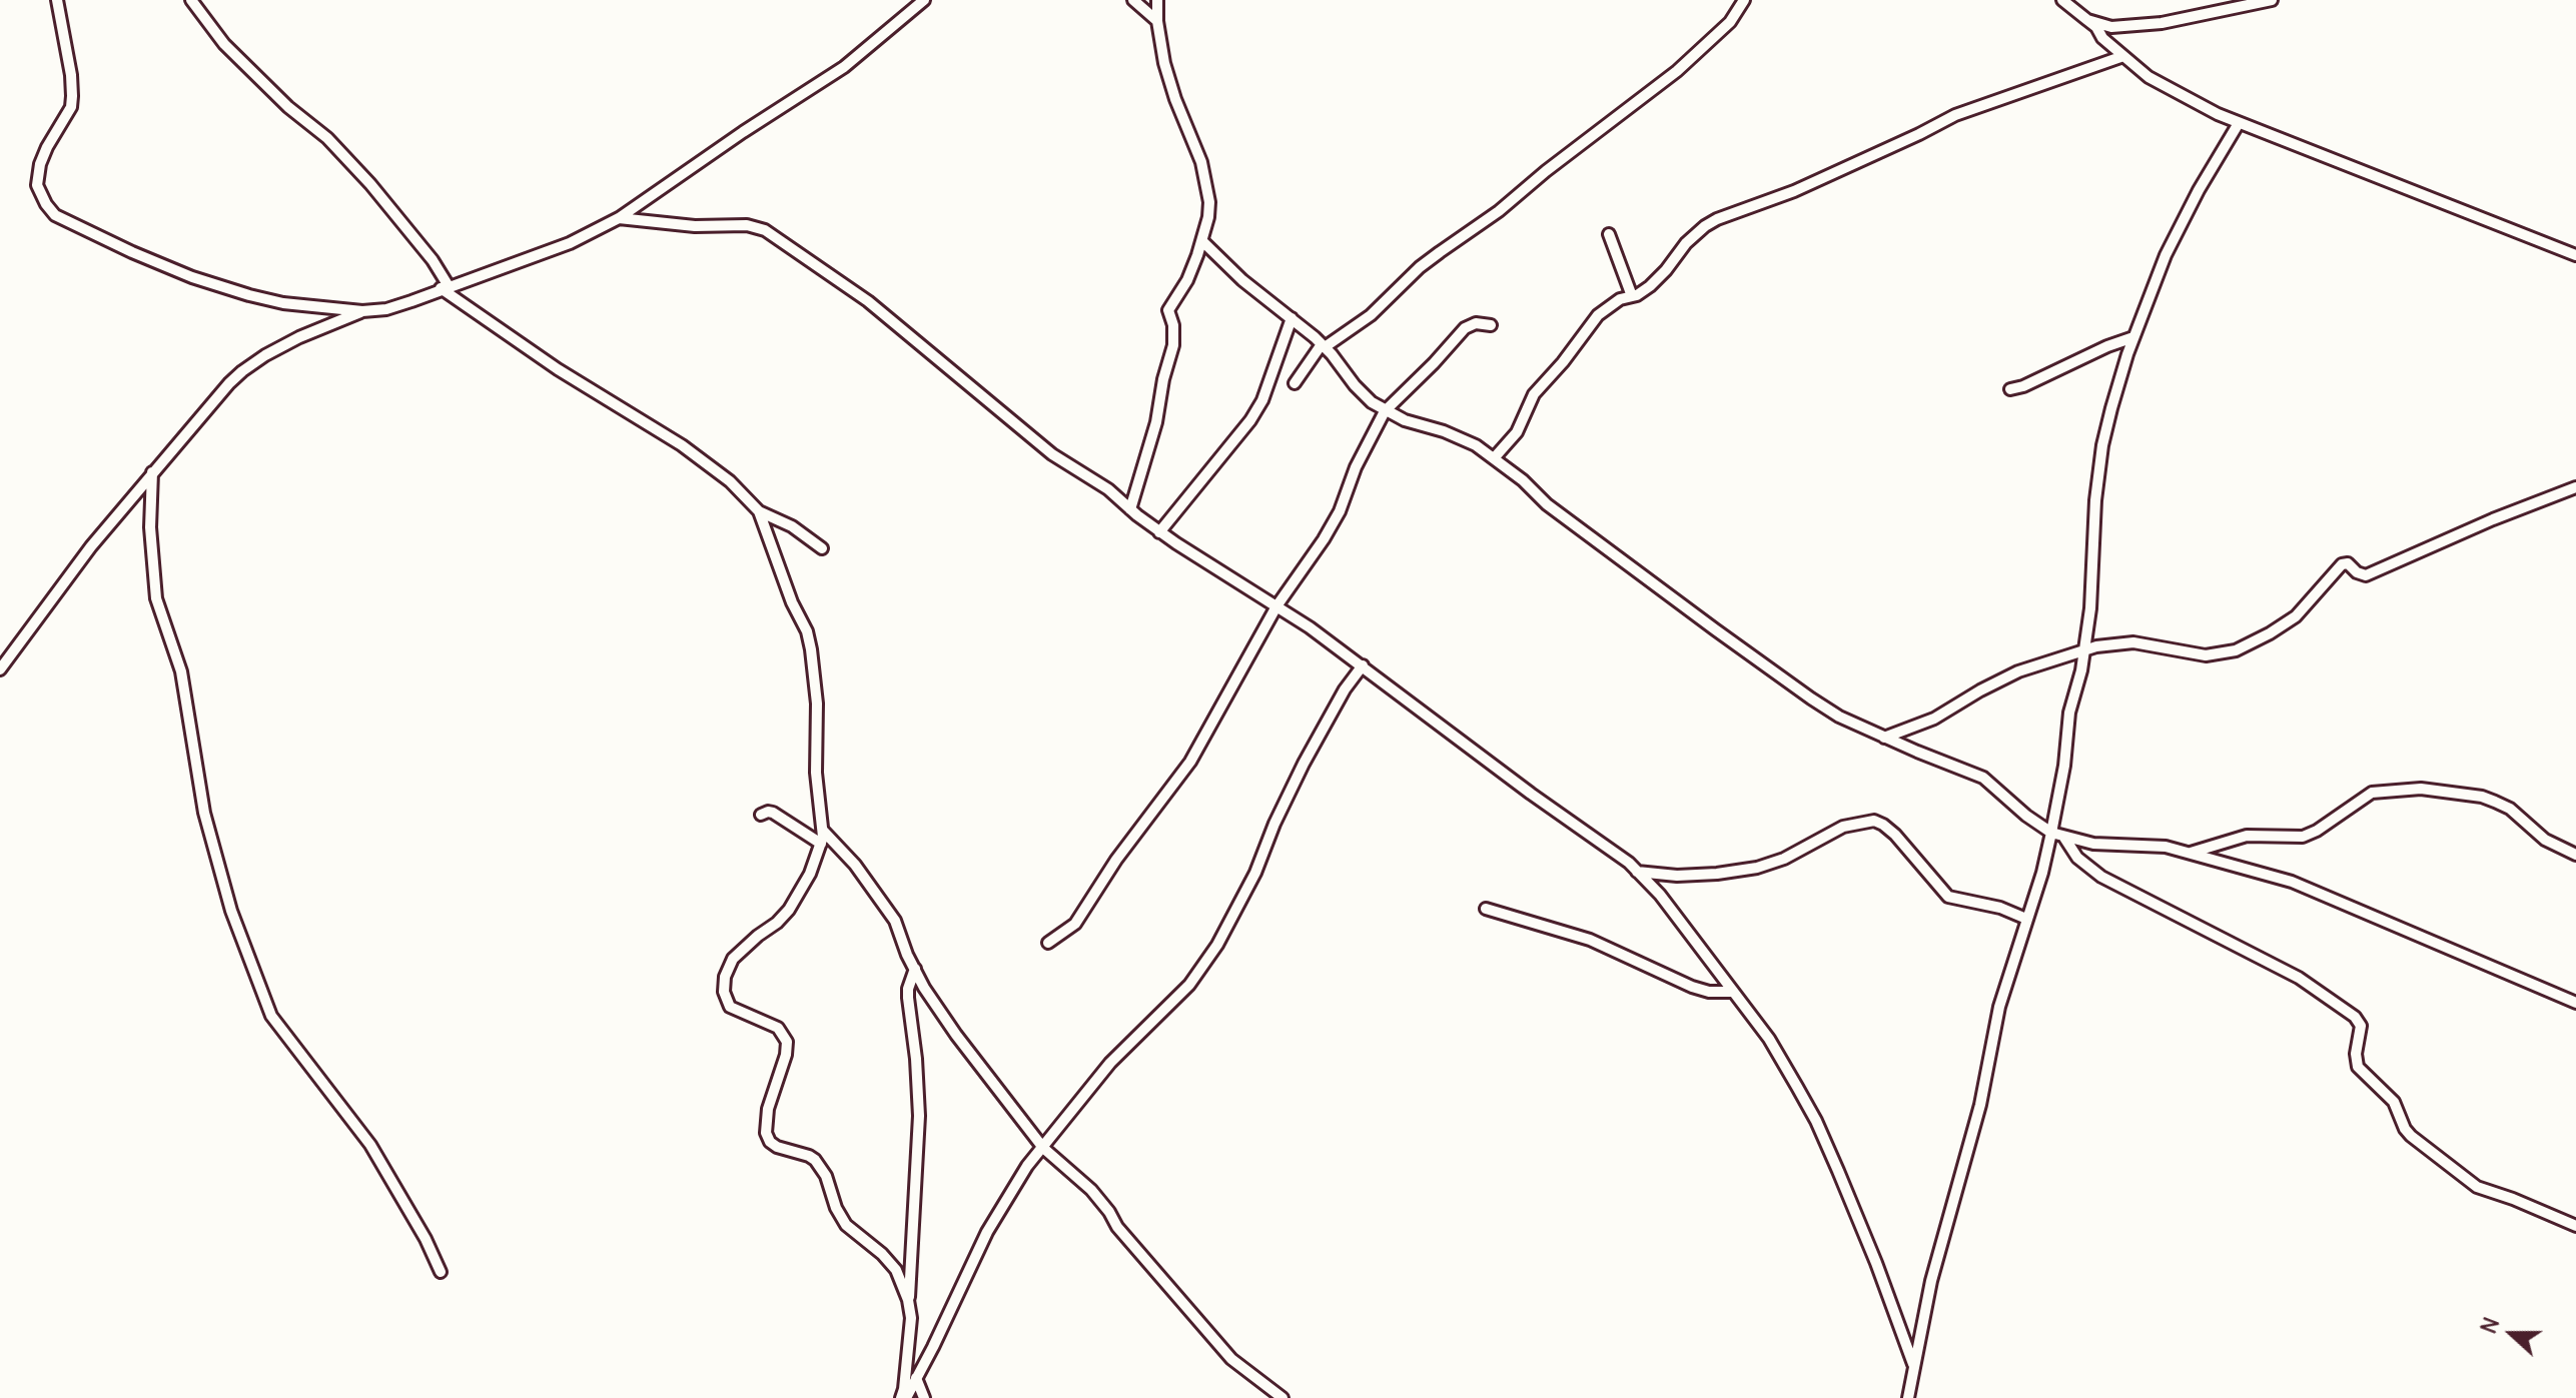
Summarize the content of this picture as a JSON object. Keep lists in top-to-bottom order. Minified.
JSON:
{"north":"left"}
